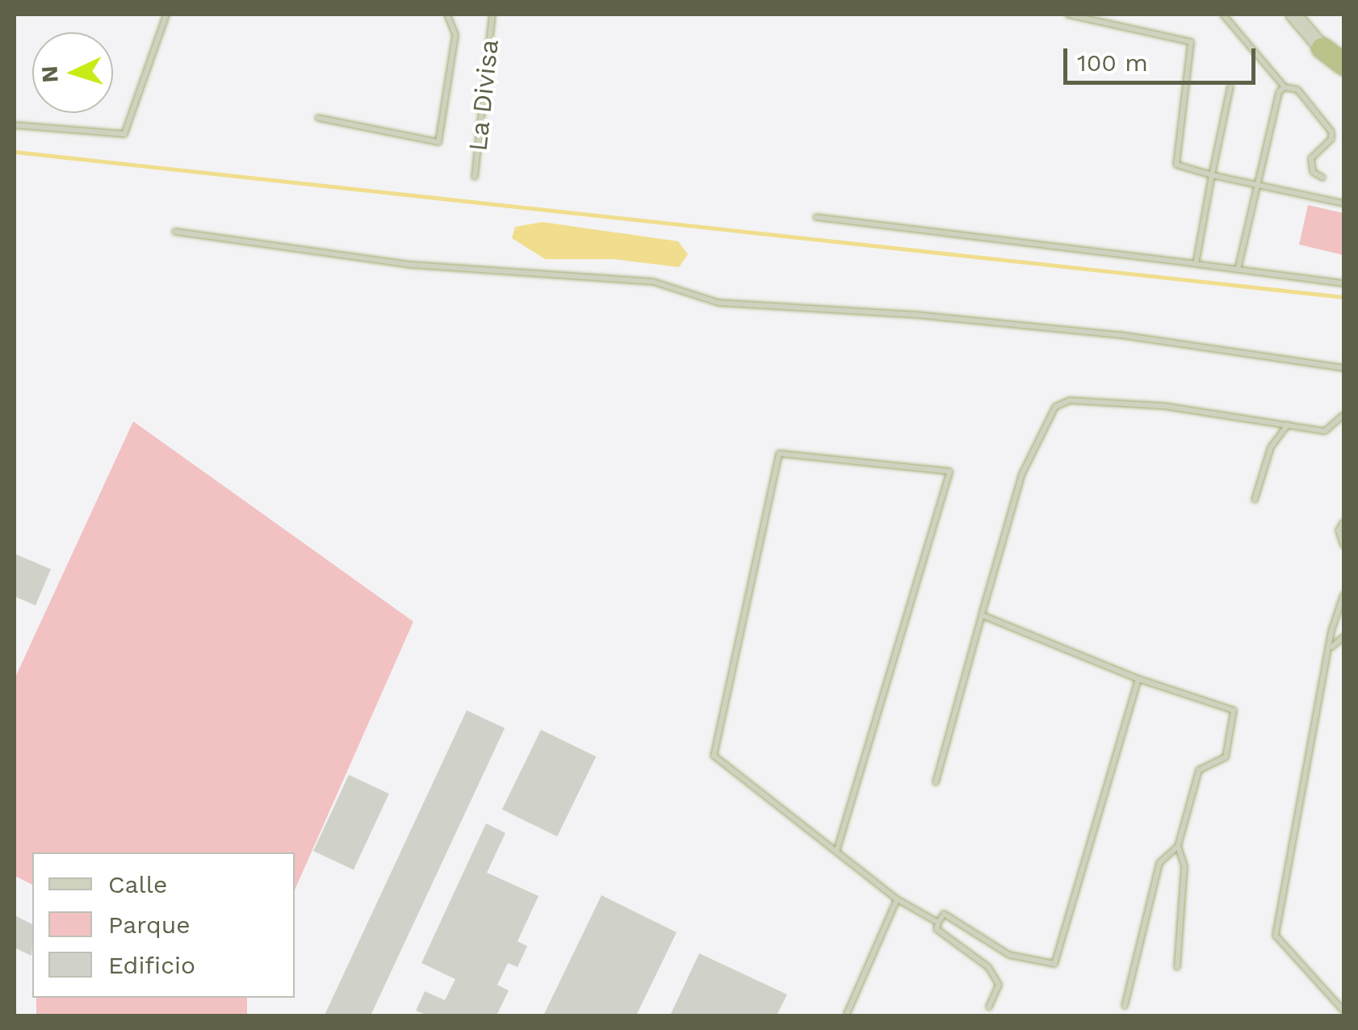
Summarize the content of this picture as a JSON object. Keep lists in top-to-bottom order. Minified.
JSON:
{"streets":{"lane":["La Divisa"]},"legend":["Calle","Parque","Edificio"],"scale_bar":"100 m","north":"left"}
